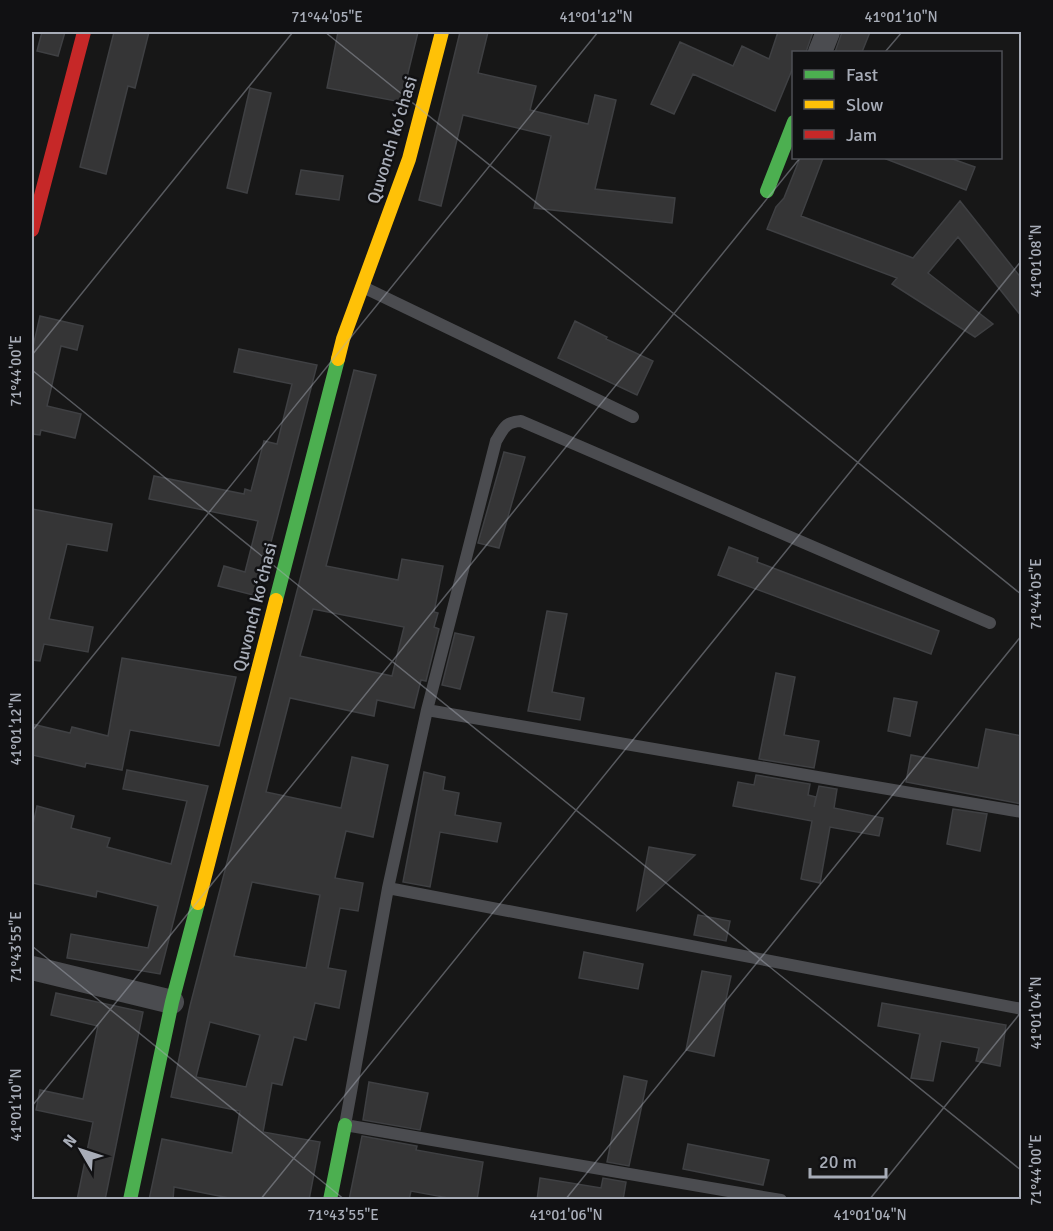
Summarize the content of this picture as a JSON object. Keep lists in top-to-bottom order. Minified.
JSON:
{"streets":{"street":["Quvonch koʻchasi"]},"legend":["Fast","Slow","Jam"],"scale_bar":"20 m","north":"top left","coordinates":["71°44'05\"E","41°01'12\"N","41°01'10\"N","41°01'08\"N","71°44'00\"E","71°43'55\"E","41°01'04\"N","41°01'06\"N"]}
